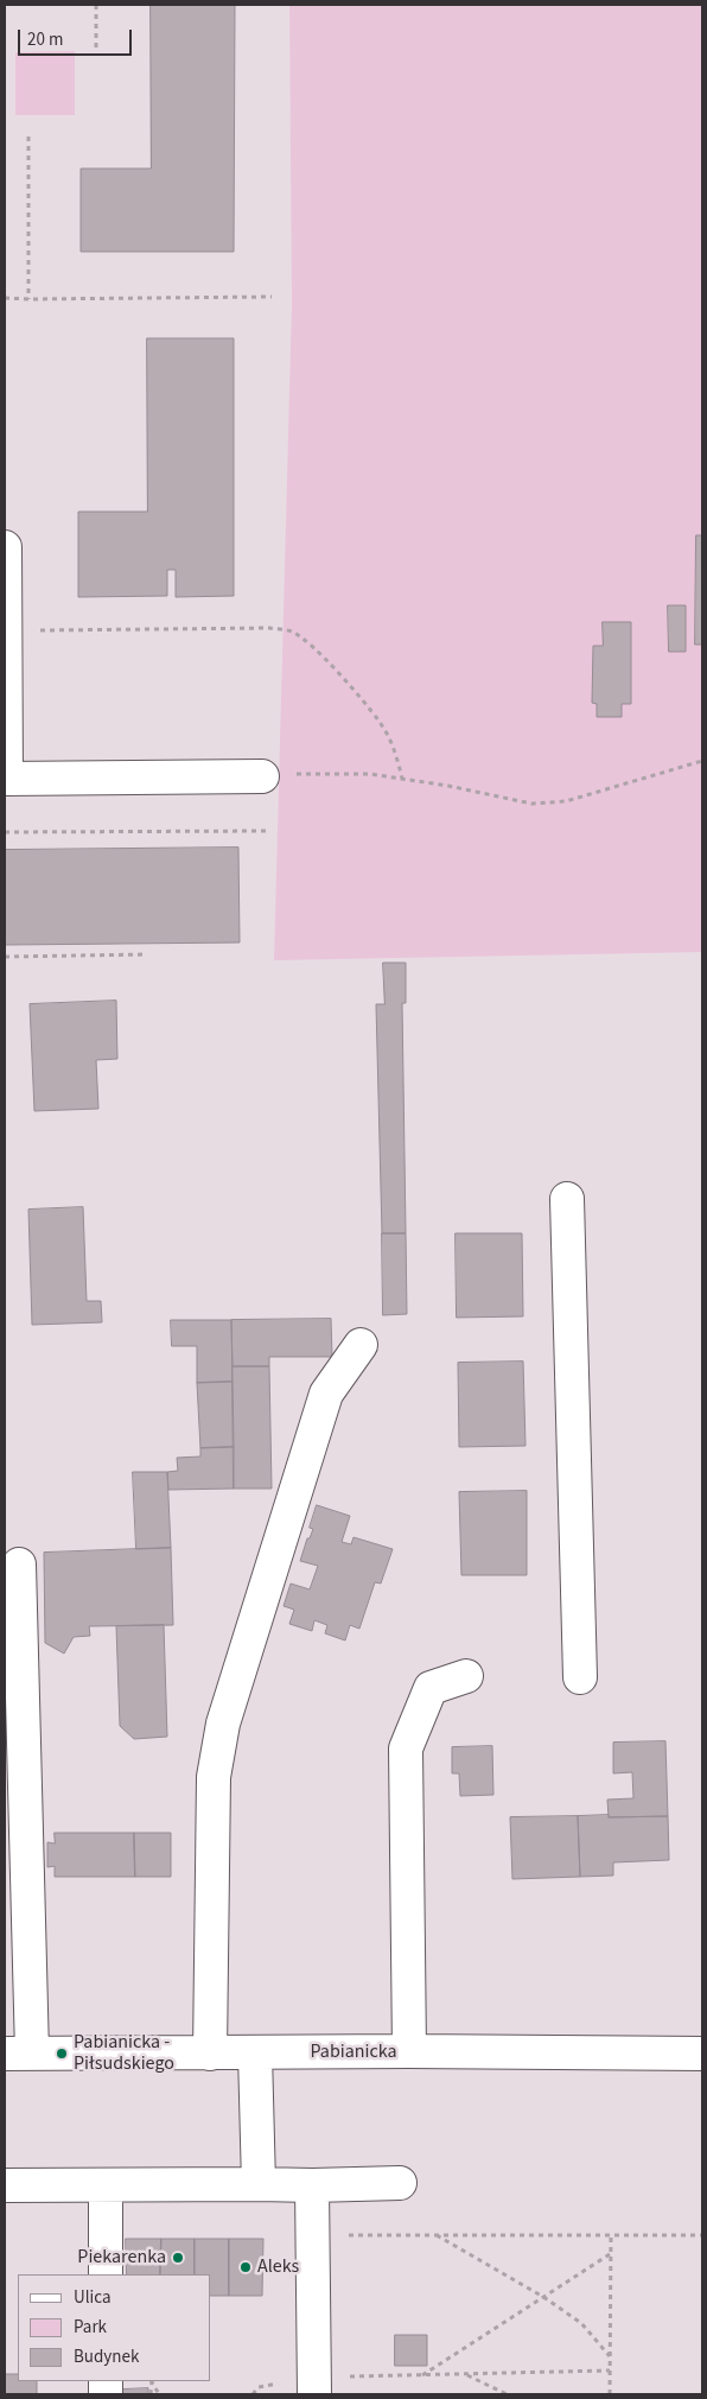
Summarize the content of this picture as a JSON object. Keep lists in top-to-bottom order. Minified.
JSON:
{"streets":{"street":["Pabianicka"]},"places":["Pabianicka - Piłsudskiego","Piekarenka","Aleks"],"legend":["Ulica","Park","Budynek"],"scale_bar":"20 m"}
